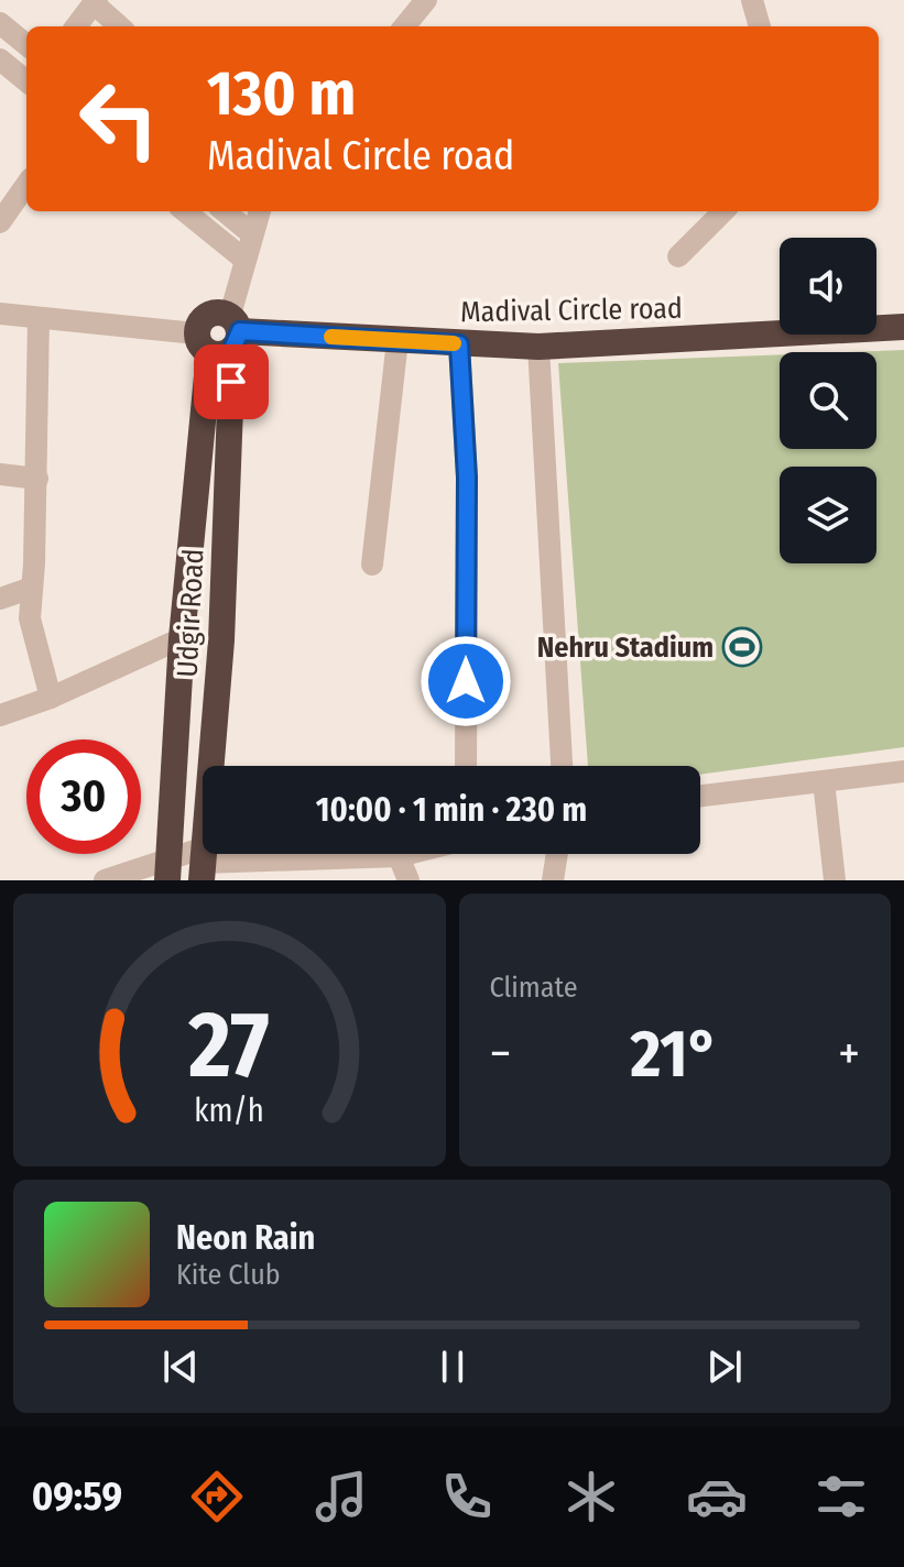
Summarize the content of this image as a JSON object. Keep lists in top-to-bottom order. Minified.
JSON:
{"streets":{"highway":["Madival Circle road","Udgir Road"]},"crossings":[["Madival Circle road","Udgir Road"]],"places":{"sports":["Nehru Stadium"]},"page":{"turn":["130 m","Madival Circle road"],"limit":"30","trip":"10:00 · 1 min · 230 m","tile":"Climate","heat":["−","21°","+"],"song":["Neon Rain","Kite Club"],"tabs":"09:59","gauge":["27","km/h"]}}
